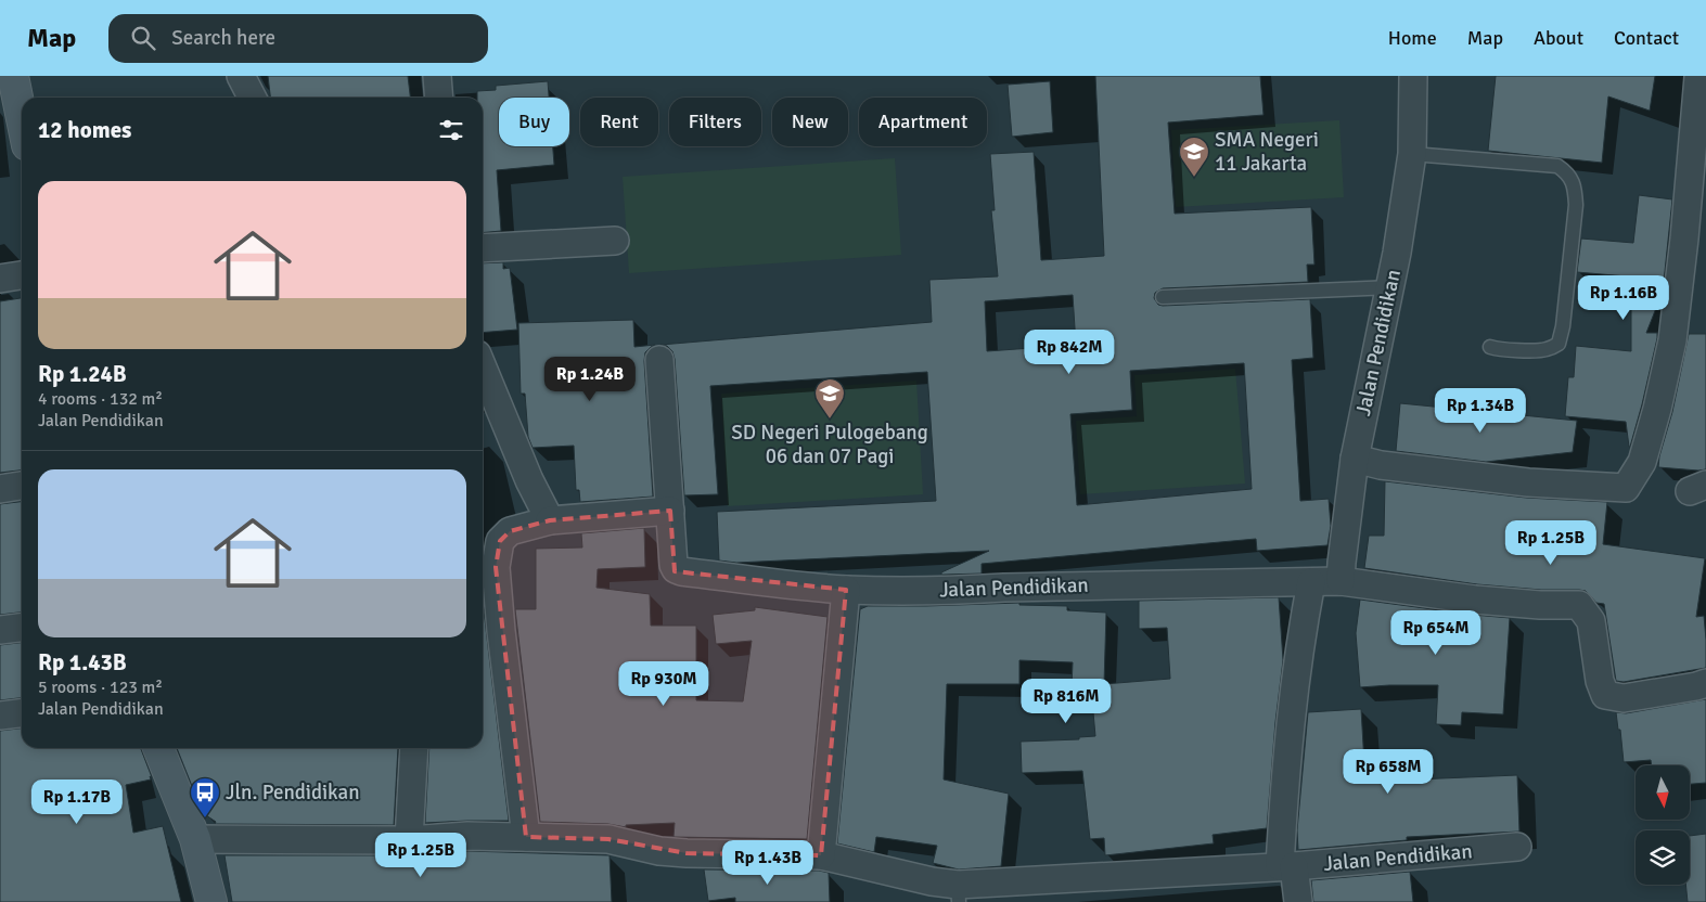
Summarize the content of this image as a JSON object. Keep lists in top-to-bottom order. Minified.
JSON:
{"streets":{"street":["Jalan Pendidikan"]},"places":{"school or university":["SMA Negeri 11 Jakarta","SD Negeri Pulogebang 06 dan 07 Pagi"],"bus stop":["Jln. Pendidikan"]},"north":"bottom","page":{"header":"Map","search":"Search here","nav":["Home","Map","About","Contact"],"chip":["Buy","Rent","Filters","New","Apartment"],"heading":"12 homes","list":[{"name":"Rp 1.24B","note":"4 rooms · 132 m² · Jalan Pendidikan"},{"name":"Rp 1.43B","note":"5 rooms · 123 m² · Jalan Pendidikan"}],"price":["Rp 1.16B","Rp 842M","Rp 1.24B","Rp 1.34B","Rp 1.25B","Rp 654M","Rp 930M","Rp 816M","Rp 658M","Rp 1.17B","Rp 1.25B","Rp 1.43B"]}}
